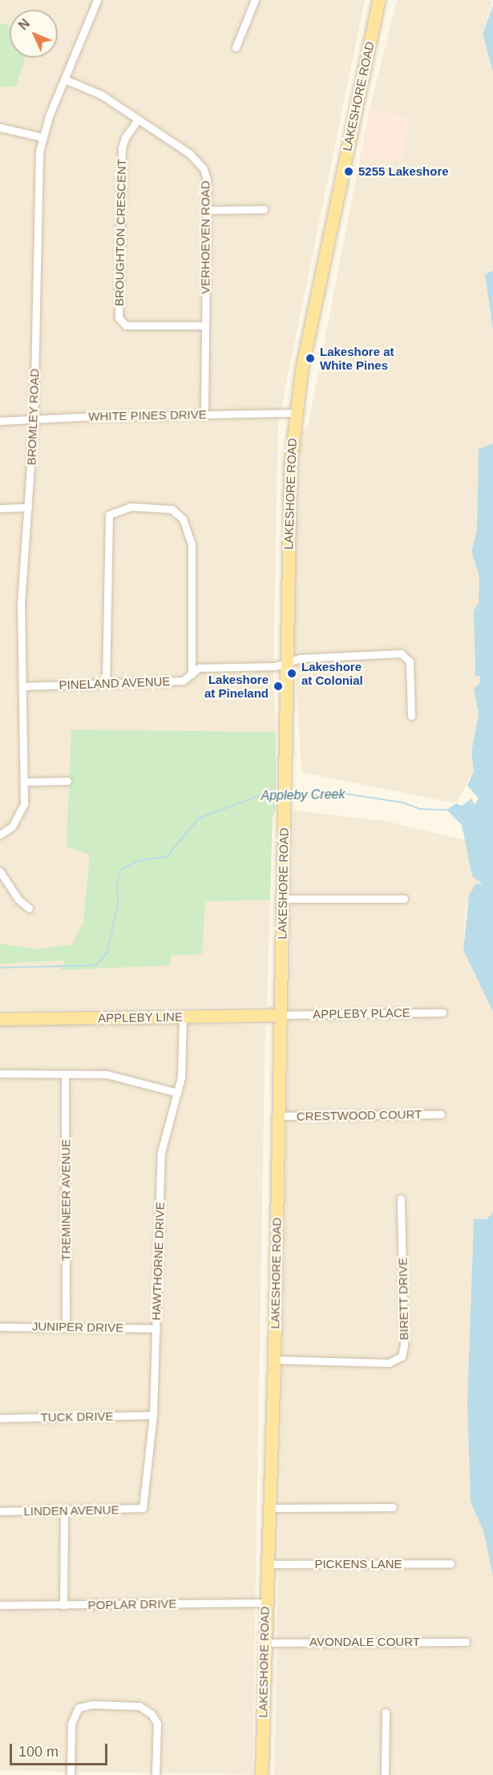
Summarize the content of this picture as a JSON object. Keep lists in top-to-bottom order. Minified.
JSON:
{"streets":{"main road":["LAKESHORE ROAD","APPLEBY LINE"],"street":["BROUGHTON CRESCENT","VERHOEVEN ROAD","WHITE PINES DRIVE","BROMLEY ROAD","PINELAND AVENUE","APPLEBY PLACE","CRESTWOOD COURT","TREMINEER AVENUE","HAWTHORNE DRIVE","BIRETT DRIVE","JUNIPER DRIVE","TUCK DRIVE","LINDEN AVENUE","PICKENS LANE","POPLAR DRIVE","AVONDALE COURT"]},"crossings":[["LAKESHORE ROAD","WHITE PINES DRIVE"],["LAKESHORE ROAD","PINELAND AVENUE"],["LAKESHORE ROAD","APPLEBY PLACE"],["LAKESHORE ROAD","APPLEBY LINE"],["LAKESHORE ROAD","CRESTWOOD COURT"],["LAKESHORE ROAD","BIRETT DRIVE"],["LAKESHORE ROAD","PICKENS LANE"],["LAKESHORE ROAD","POPLAR DRIVE"],["LAKESHORE ROAD","AVONDALE COURT"],["BROUGHTON CRESCENT","VERHOEVEN ROAD"],["VERHOEVEN ROAD","WHITE PINES DRIVE"],["VERHOEVEN ROAD","BROMLEY ROAD"],["WHITE PINES DRIVE","BROMLEY ROAD"],["BROMLEY ROAD","PINELAND AVENUE"],["APPLEBY PLACE","APPLEBY LINE"],["APPLEBY LINE","HAWTHORNE DRIVE"],["TREMINEER AVENUE","JUNIPER DRIVE"],["HAWTHORNE DRIVE","JUNIPER DRIVE"],["HAWTHORNE DRIVE","TUCK DRIVE"],["HAWTHORNE DRIVE","LINDEN AVENUE"]],"water":["Appleby Creek"],"places":["5255 Lakeshore","Lakeshore at White Pines","Lakeshore at Colonial","Lakeshore at Pineland"],"scale_bar":"100 m","north":"top left"}
